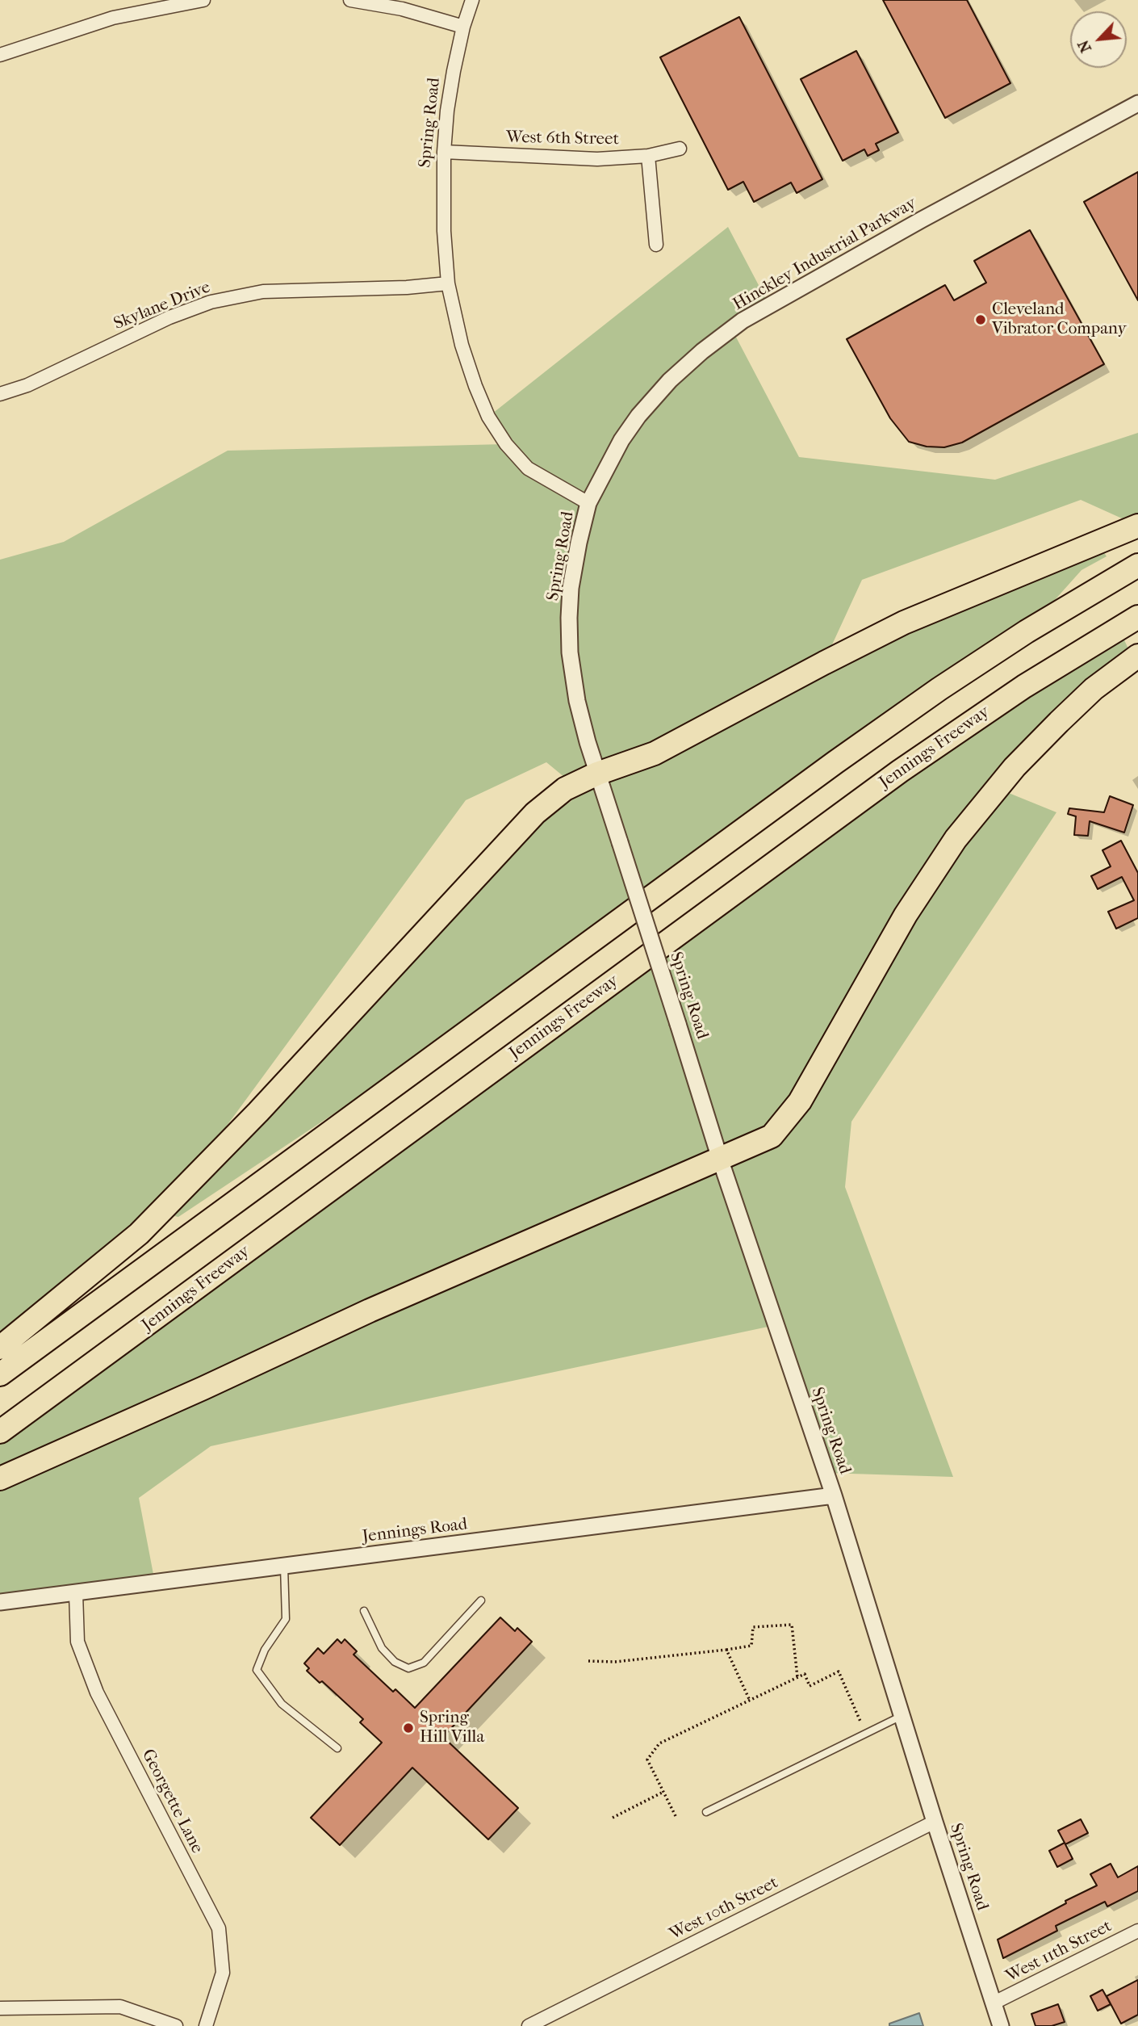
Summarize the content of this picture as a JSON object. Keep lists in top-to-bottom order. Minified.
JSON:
{"streets":{"highway":["Jennings Freeway"],"street":["Spring Road","West 6th Street","Hinckley Industrial Parkway","Skylane Drive","Jennings Road","Georgette Lane","West 10th Street","West 11th Street"]},"crossings":[["Spring Road","West 6th Street"],["Spring Road","Hinckley Industrial Parkway"],["Spring Road","Skylane Drive"],["Spring Road","Jennings Road"],["Spring Road","West 10th Street"],["Spring Road","West 11th Street"],["Jennings Road","Georgette Lane"]],"places":["Cleveland Vibrator Company","Spring Hill Villa"],"north":"bottom left"}
